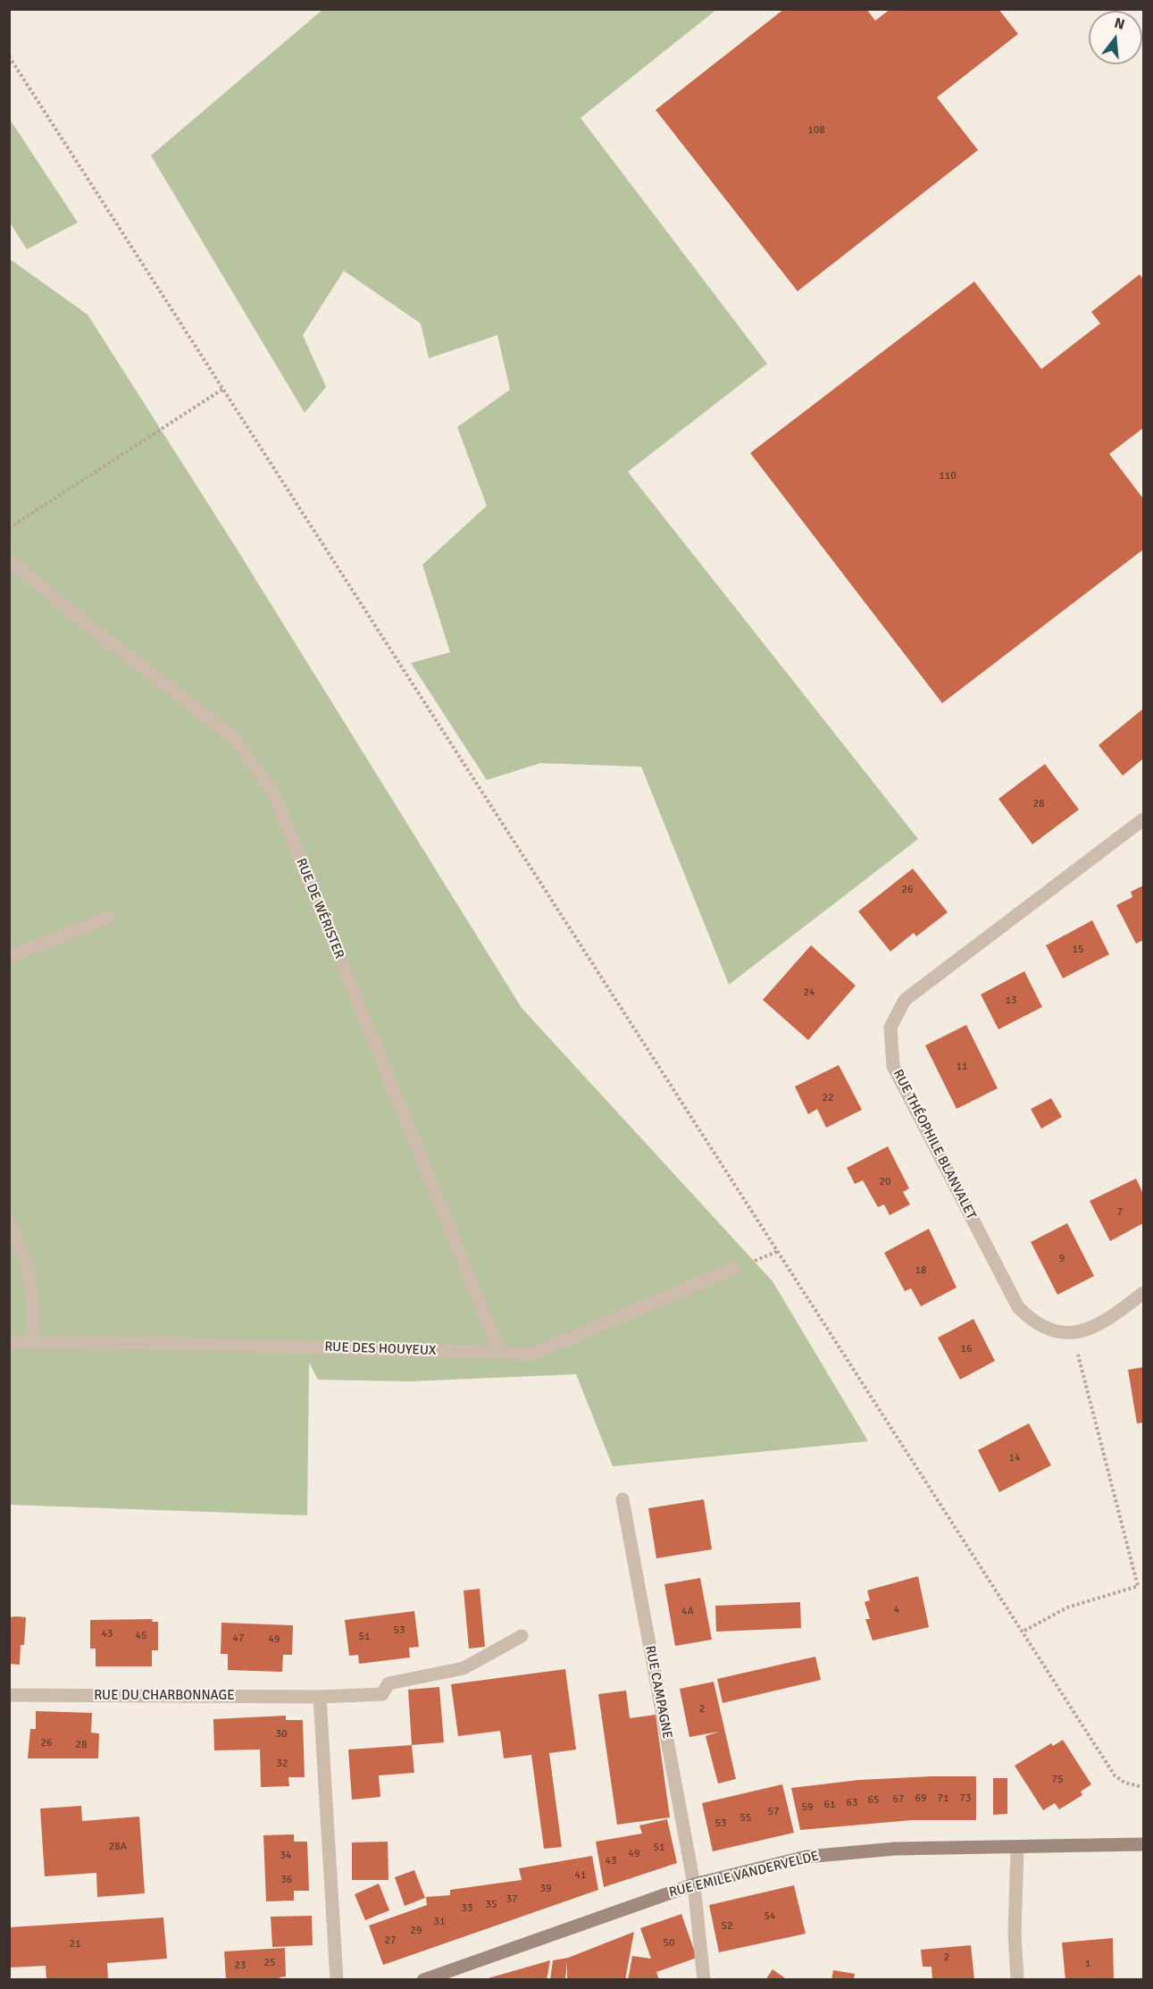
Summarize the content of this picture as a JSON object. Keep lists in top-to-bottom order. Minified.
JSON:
{"streets":{"main road":["RUE EMILE VANDERVELDE"],"street":["RUE DE WÉRISTER","RUE THÉOPHILE BLANVALET","RUE DES HOUYEUX","RUE CAMPAGNE","RUE DU CHARBONNAGE"]},"crossings":[["RUE DE WÉRISTER","RUE DES HOUYEUX"],["RUE CAMPAGNE","RUE EMILE VANDERVELDE"]],"house_numbers":["108","110","28","26","15","24","13","11","22","20","7","9","18","16","14","4","4A","53","43","45","51","47","49","2","30","26","28","32","75","69","71","73","67","65","63","61","59","57","55","53","28A","51","49","34","43","41","36","39","37","35","33","54","31","52","29","27","50","21","2","25","1","23"],"north":"top"}
